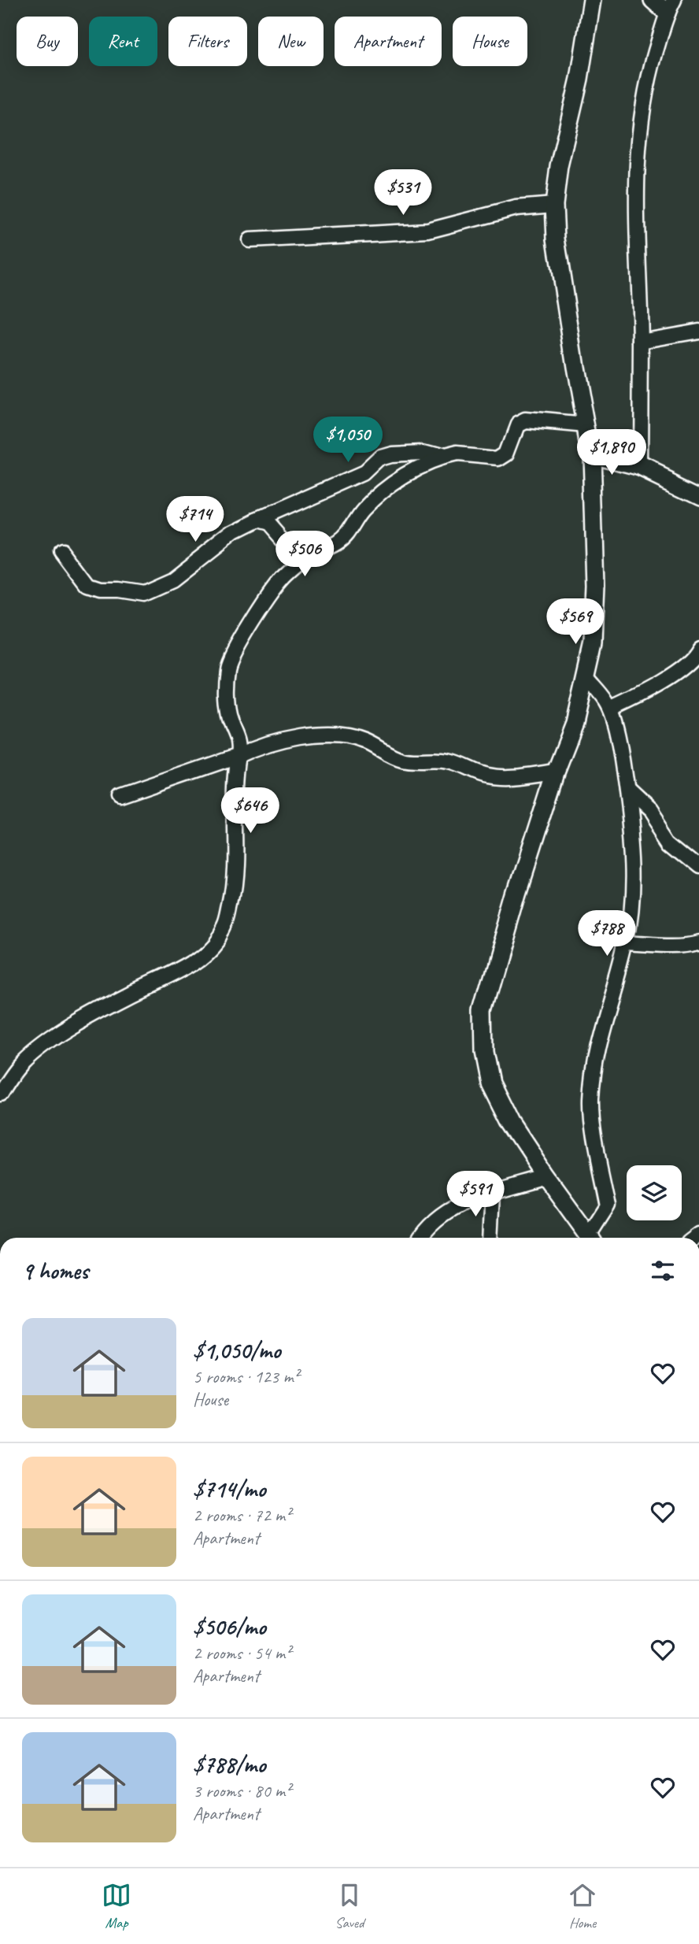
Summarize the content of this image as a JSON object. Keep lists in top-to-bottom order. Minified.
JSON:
{"page":{"chip":["Buy","Rent","Filters","New","Apartment","House"],"price":["$531","$1,050","$1,890","$714","$506","$569","$646","$788","$591"],"heading":"9 homes","list":[{"name":"$1,050/mo","note":"5 rooms · 123 m² · House"},{"name":"$714/mo","note":"2 rooms · 72 m² · Apartment"},{"name":"$506/mo","note":"2 rooms · 54 m² · Apartment"},{"name":"$788/mo","note":"3 rooms · 80 m² · Apartment"}],"tabs":["Map","Saved","Home"]}}
